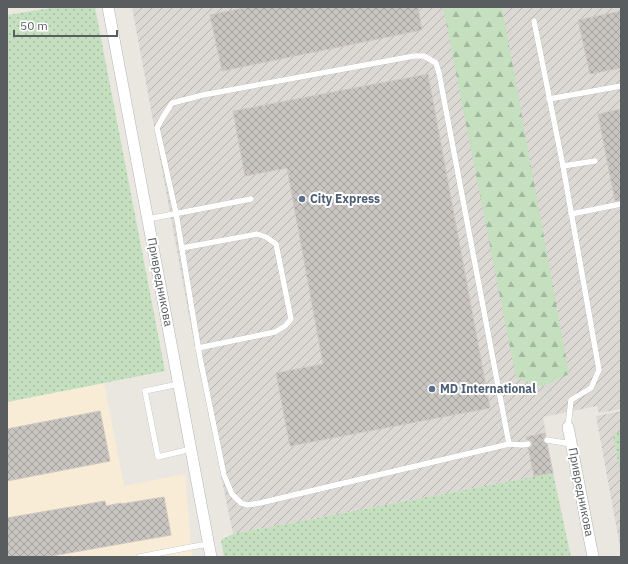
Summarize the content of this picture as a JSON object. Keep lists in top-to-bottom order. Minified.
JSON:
{"streets":{"street":["Привредникова"]},"places":["City Express","MD International"],"scale_bar":"50 m"}
